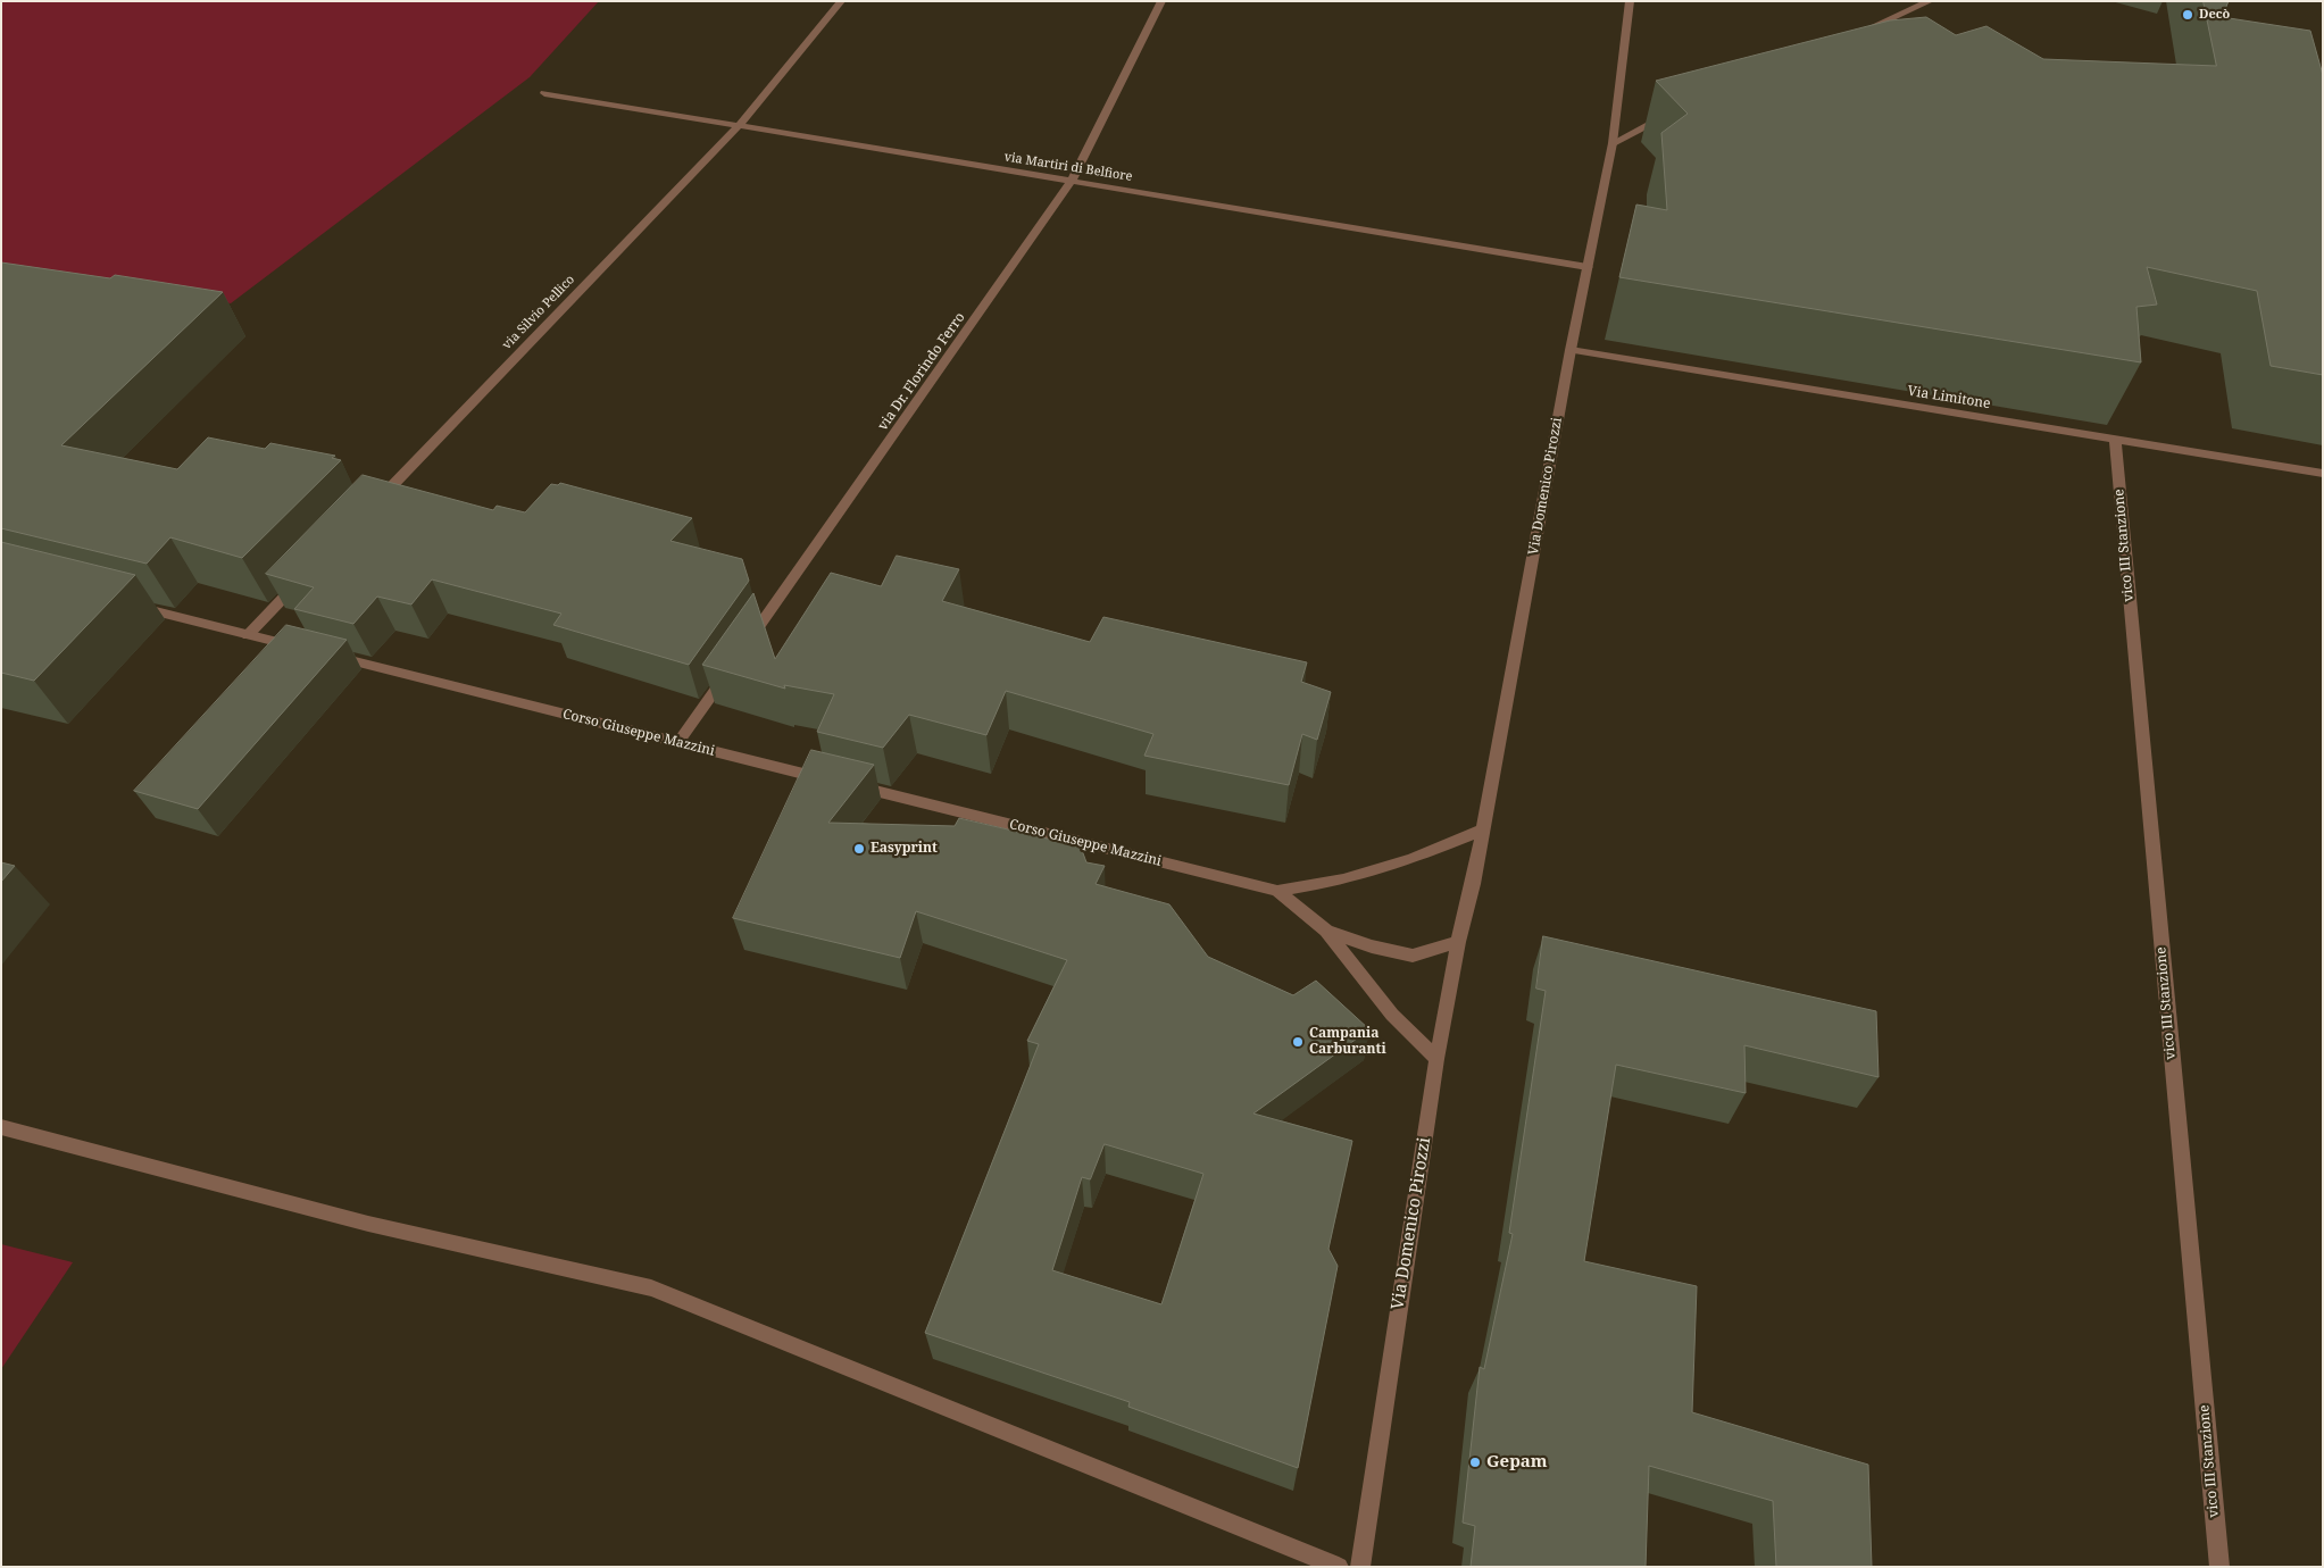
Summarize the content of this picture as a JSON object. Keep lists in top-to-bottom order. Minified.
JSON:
{"streets":{"street":["via Martiri di Belfiore","via Silvio Pellico","via Dr. Florindo Ferro","Via Limitone","Via Domenico Pirozzi","vico III Stanzione","Corso Giuseppe Mazzini"]},"crossings":[["via Martiri di Belfiore","via Silvio Pellico"],["via Martiri di Belfiore","via Dr. Florindo Ferro"],["via Martiri di Belfiore","Via Domenico Pirozzi"],["Via Limitone","Via Domenico Pirozzi"],["Via Limitone","vico III Stanzione"],["Via Domenico Pirozzi","Corso Giuseppe Mazzini"]],"places":["Decò","Easyprint","Campania Carburanti","Gepam"]}
